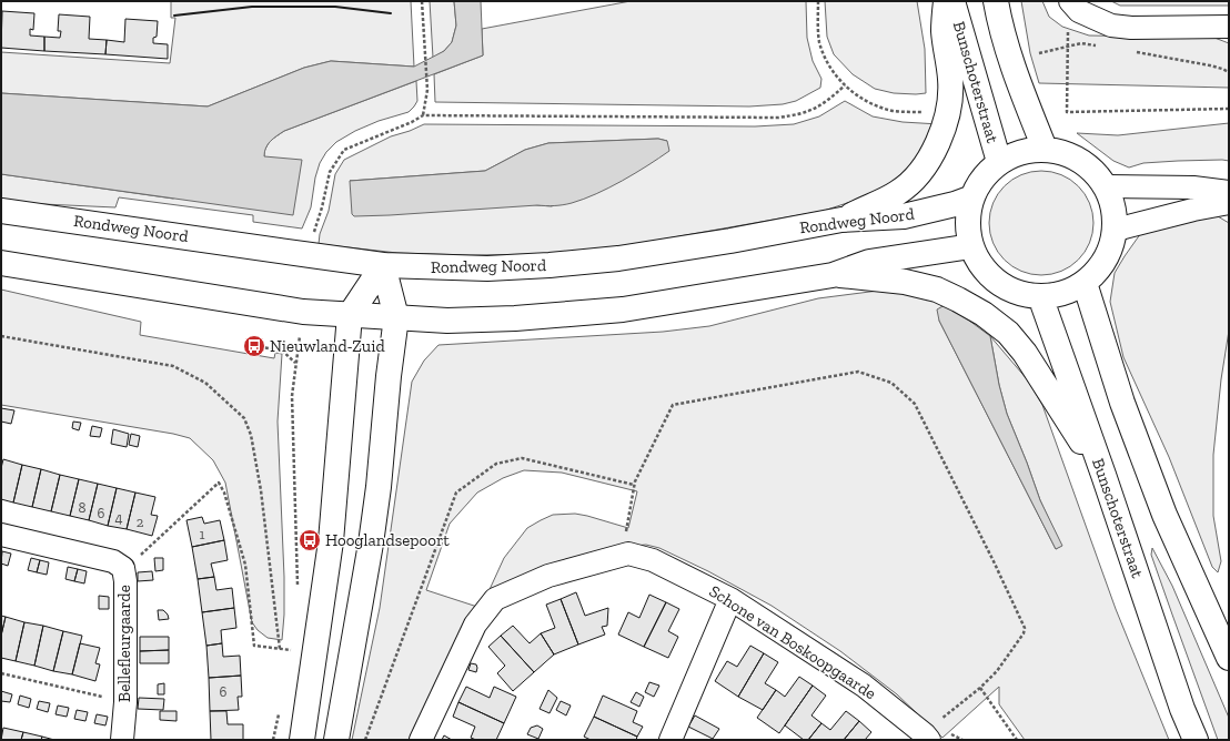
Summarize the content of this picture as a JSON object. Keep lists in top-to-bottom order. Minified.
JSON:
{"streets":{"main road":["Bunschoterstraat","Rondweg Noord"],"street":["Schone van Boskoopgaarde","Bellefleurgaarde"]},"crossings":[["Bunschoterstraat","Rondweg Noord"]],"places":{"bus stop":["Nieuwland-Zuid","Hooglandsepoort"]},"house_numbers":["8","6","4","2","1","6"]}
